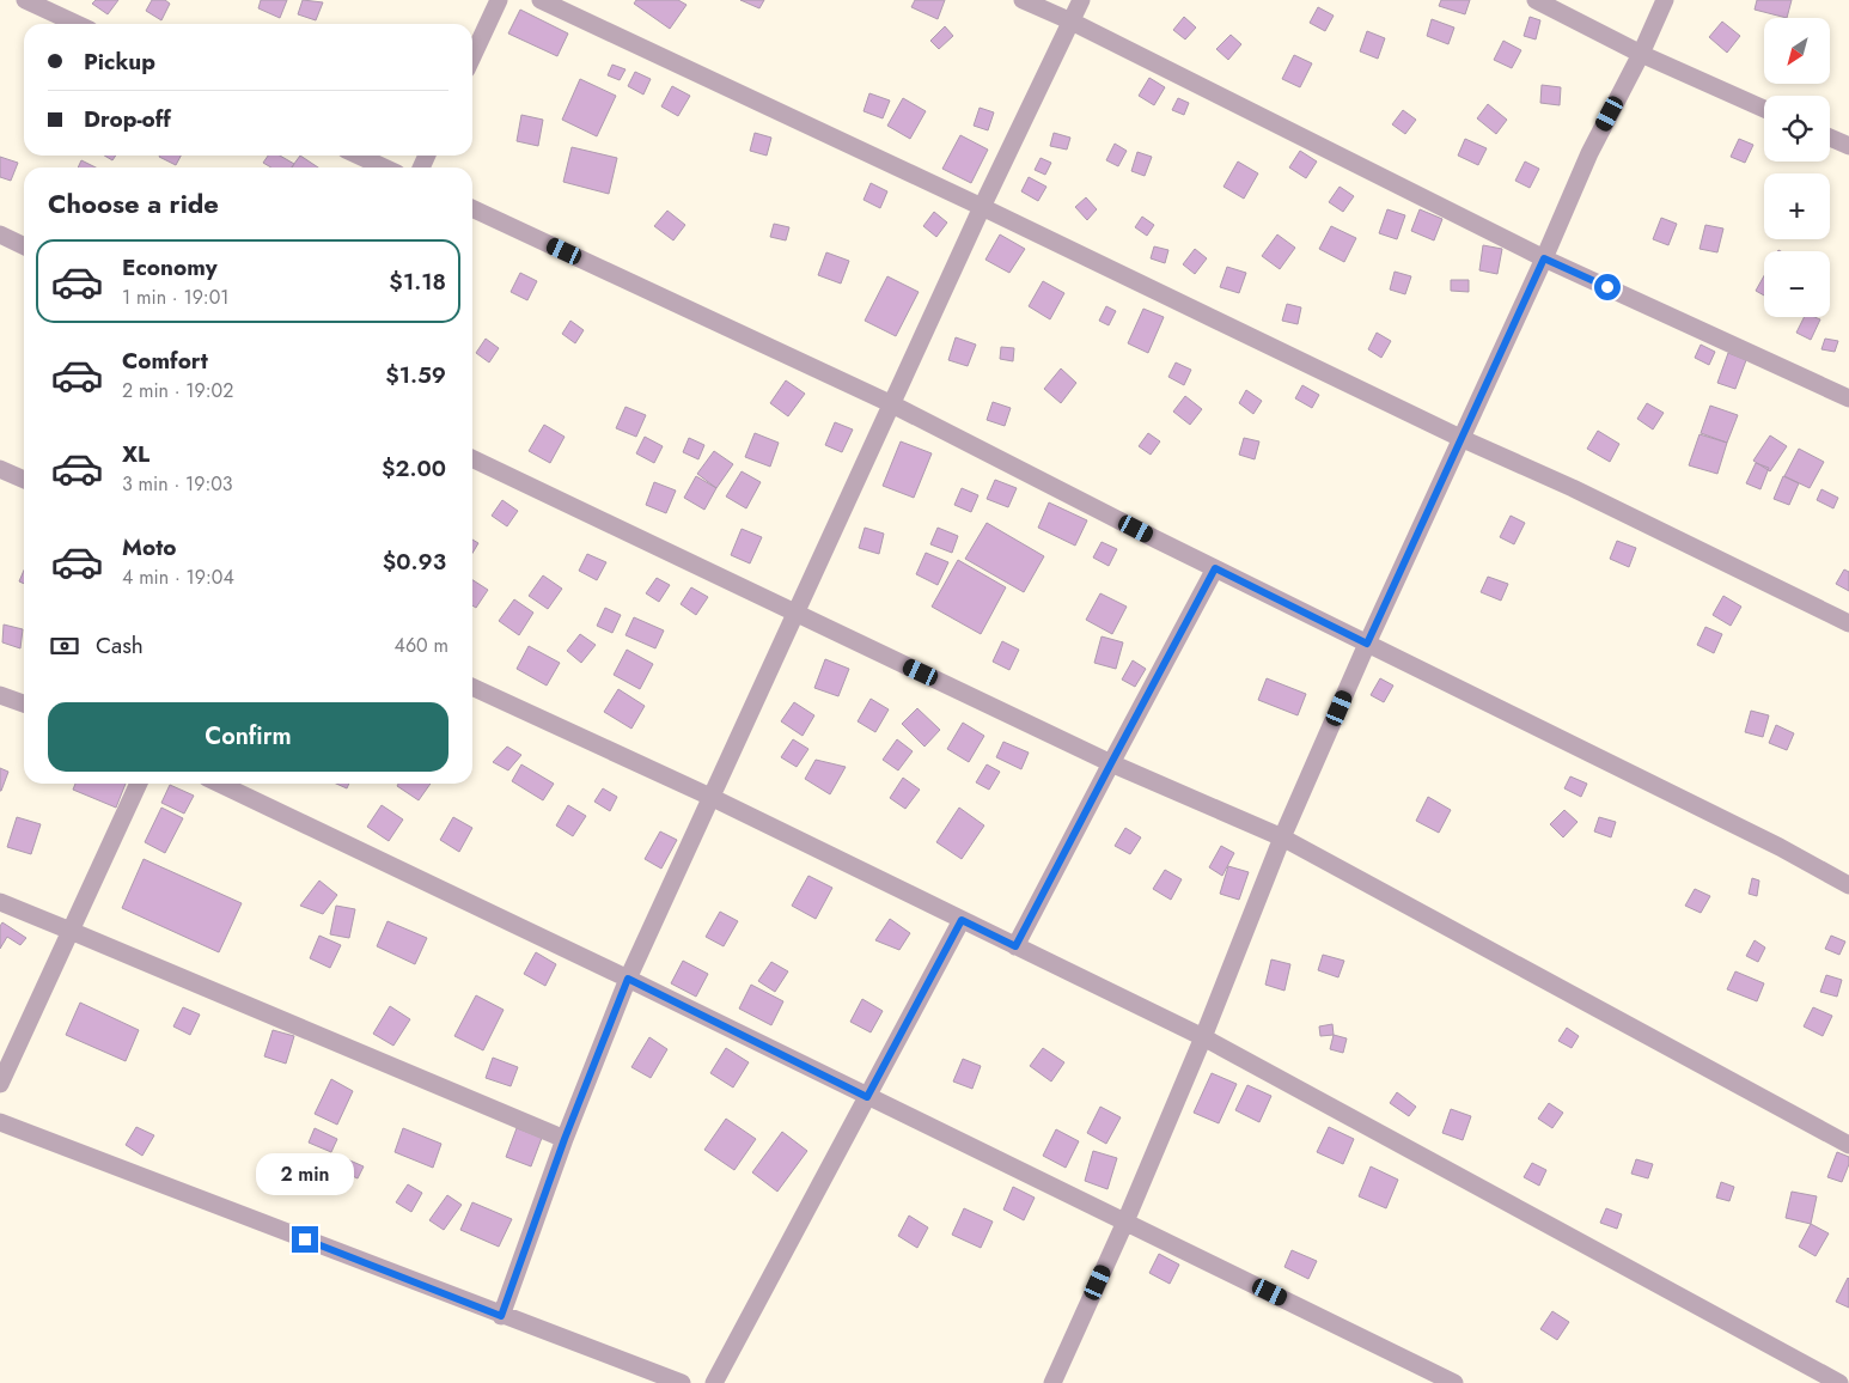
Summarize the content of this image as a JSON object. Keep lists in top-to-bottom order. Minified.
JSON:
{"north":"bottom left","page":{"map_buttons":["+","−"],"banner":["Pickup","Drop-off"],"heading":"Choose a ride","list":[{"name":"Economy","note":"1 min · 19:01","value":"$1.18"},{"name":"Comfort","note":"2 min · 19:02","value":"$1.59"},{"name":"XL","note":"3 min · 19:03","value":"$2.00"},{"name":"Moto","note":"4 min · 19:04","value":"$0.93"}],"pay":["Cash","460 m"],"buttons":"Confirm","bubble":"2 min"}}
